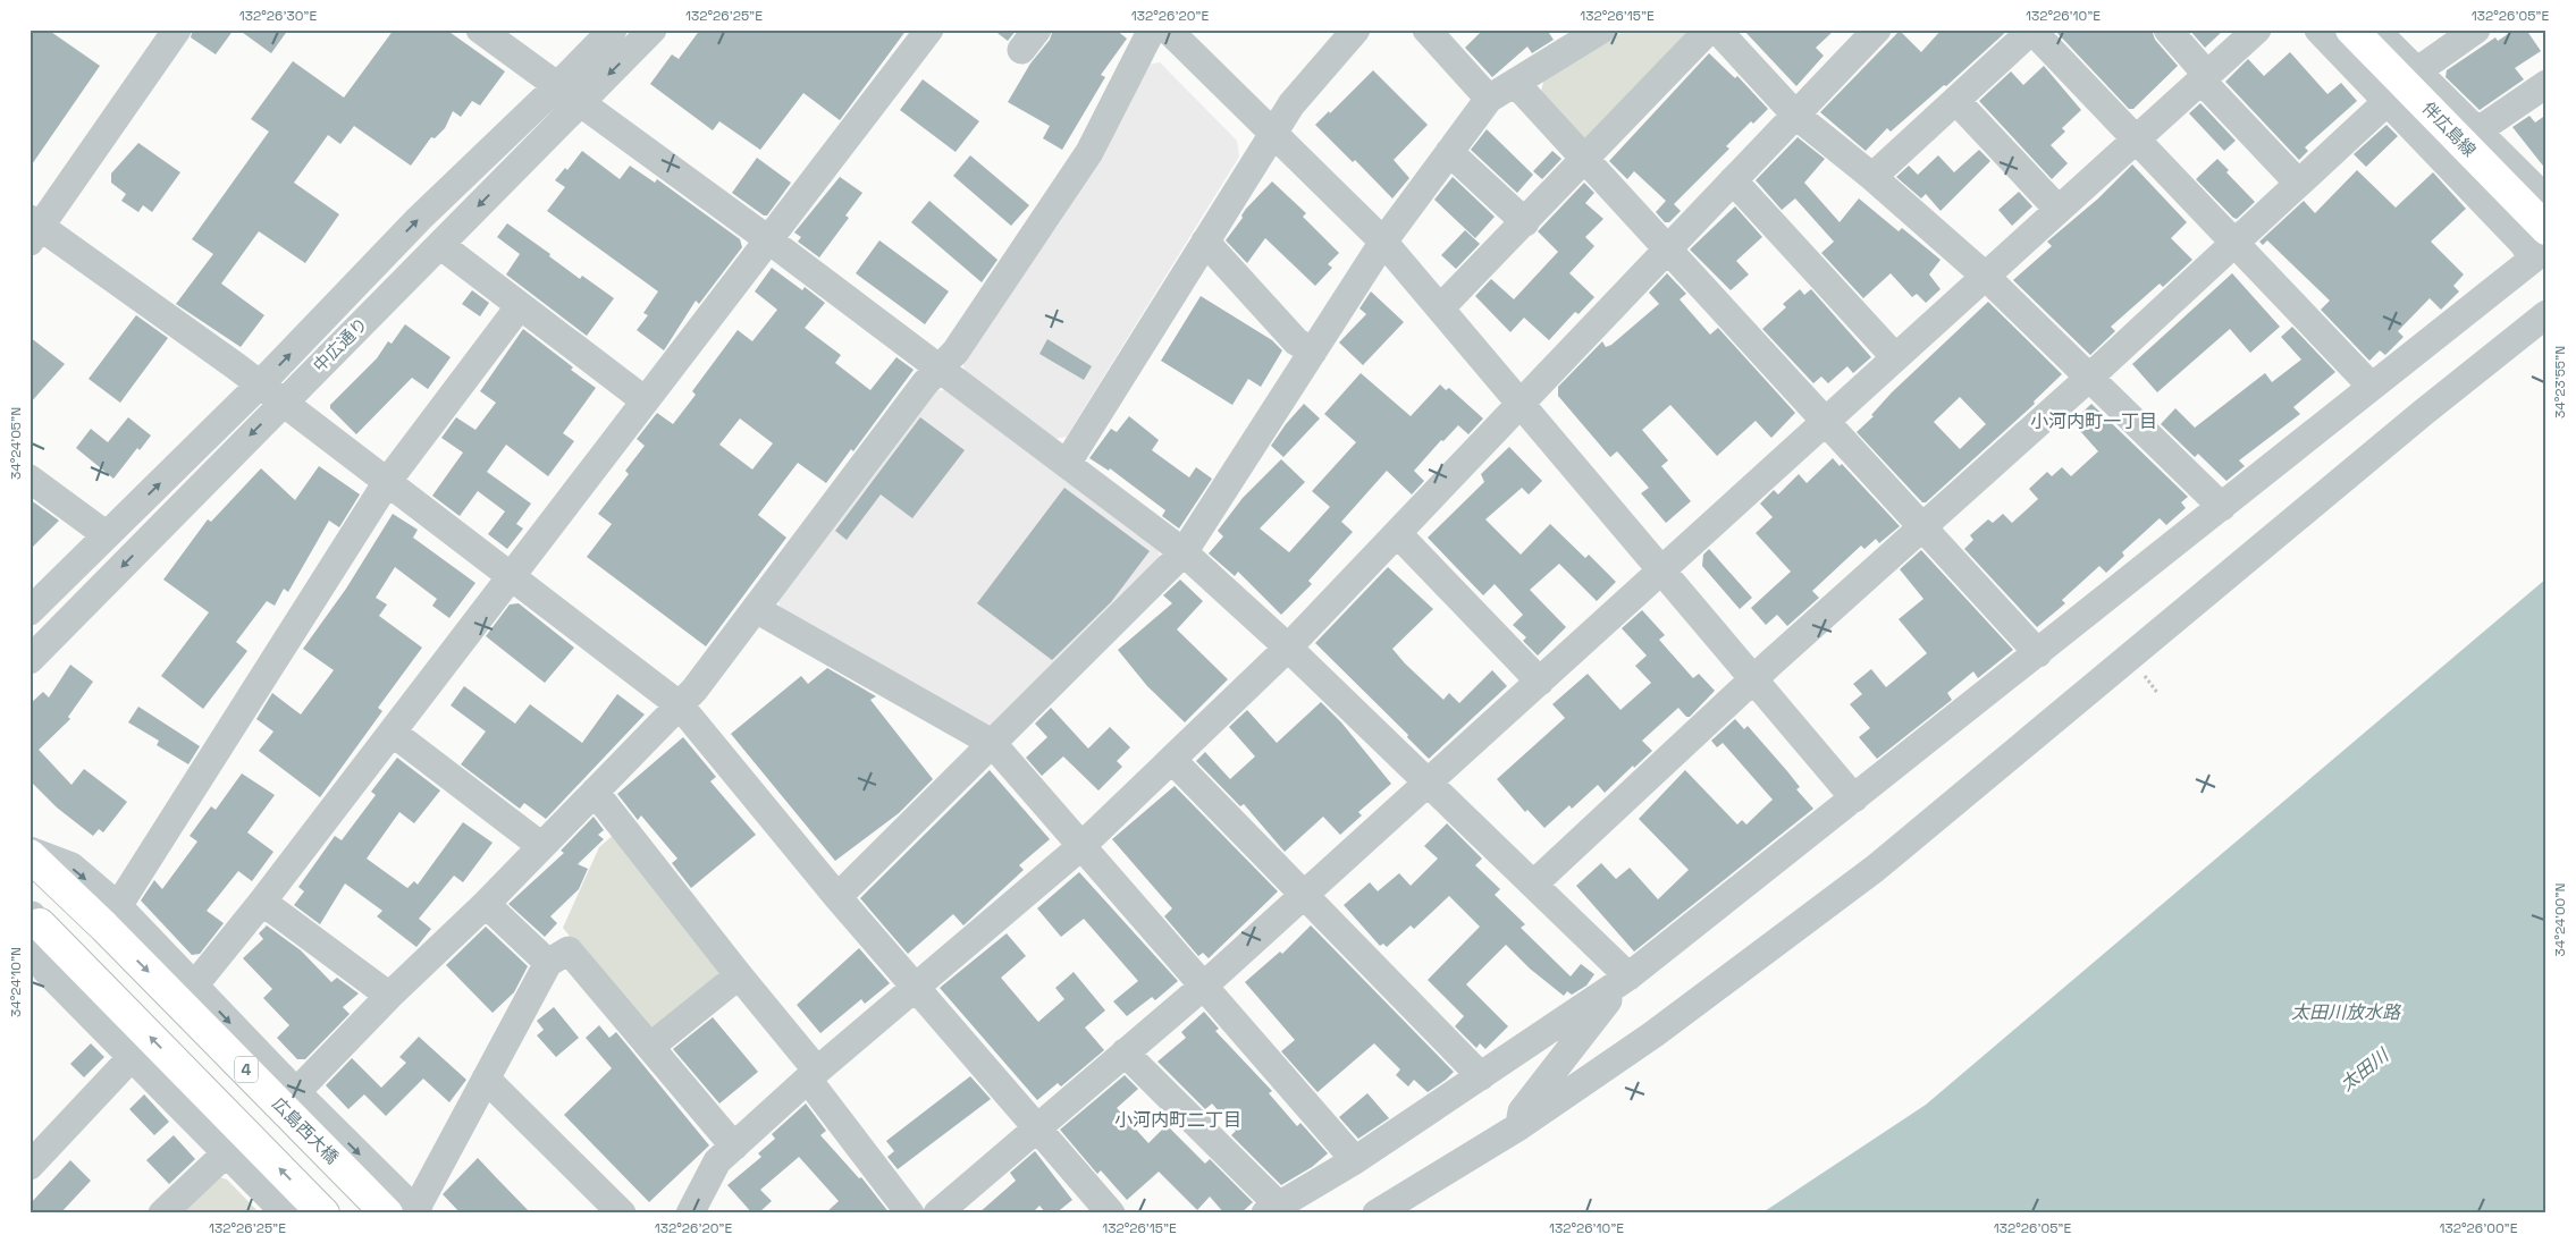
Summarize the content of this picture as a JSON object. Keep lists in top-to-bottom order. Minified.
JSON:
{"streets":{"main road":["伴広島線","4","広島西大橋"],"street":["中広通り"]},"crossings":[["4","広島西大橋"]],"districts":["小河内町一丁目","小河内町二丁目"],"water":["太田川放水路","太田川"],"coordinates":["132°26'30\"E","132°26'25\"E","132°26'20\"E","132°26'15\"E","132°26'10\"E","132°26'05\"E","34°23'55\"N","34°24'05\"N","34°24'00\"N","34°24'10\"N","132°26'00\"E"]}
